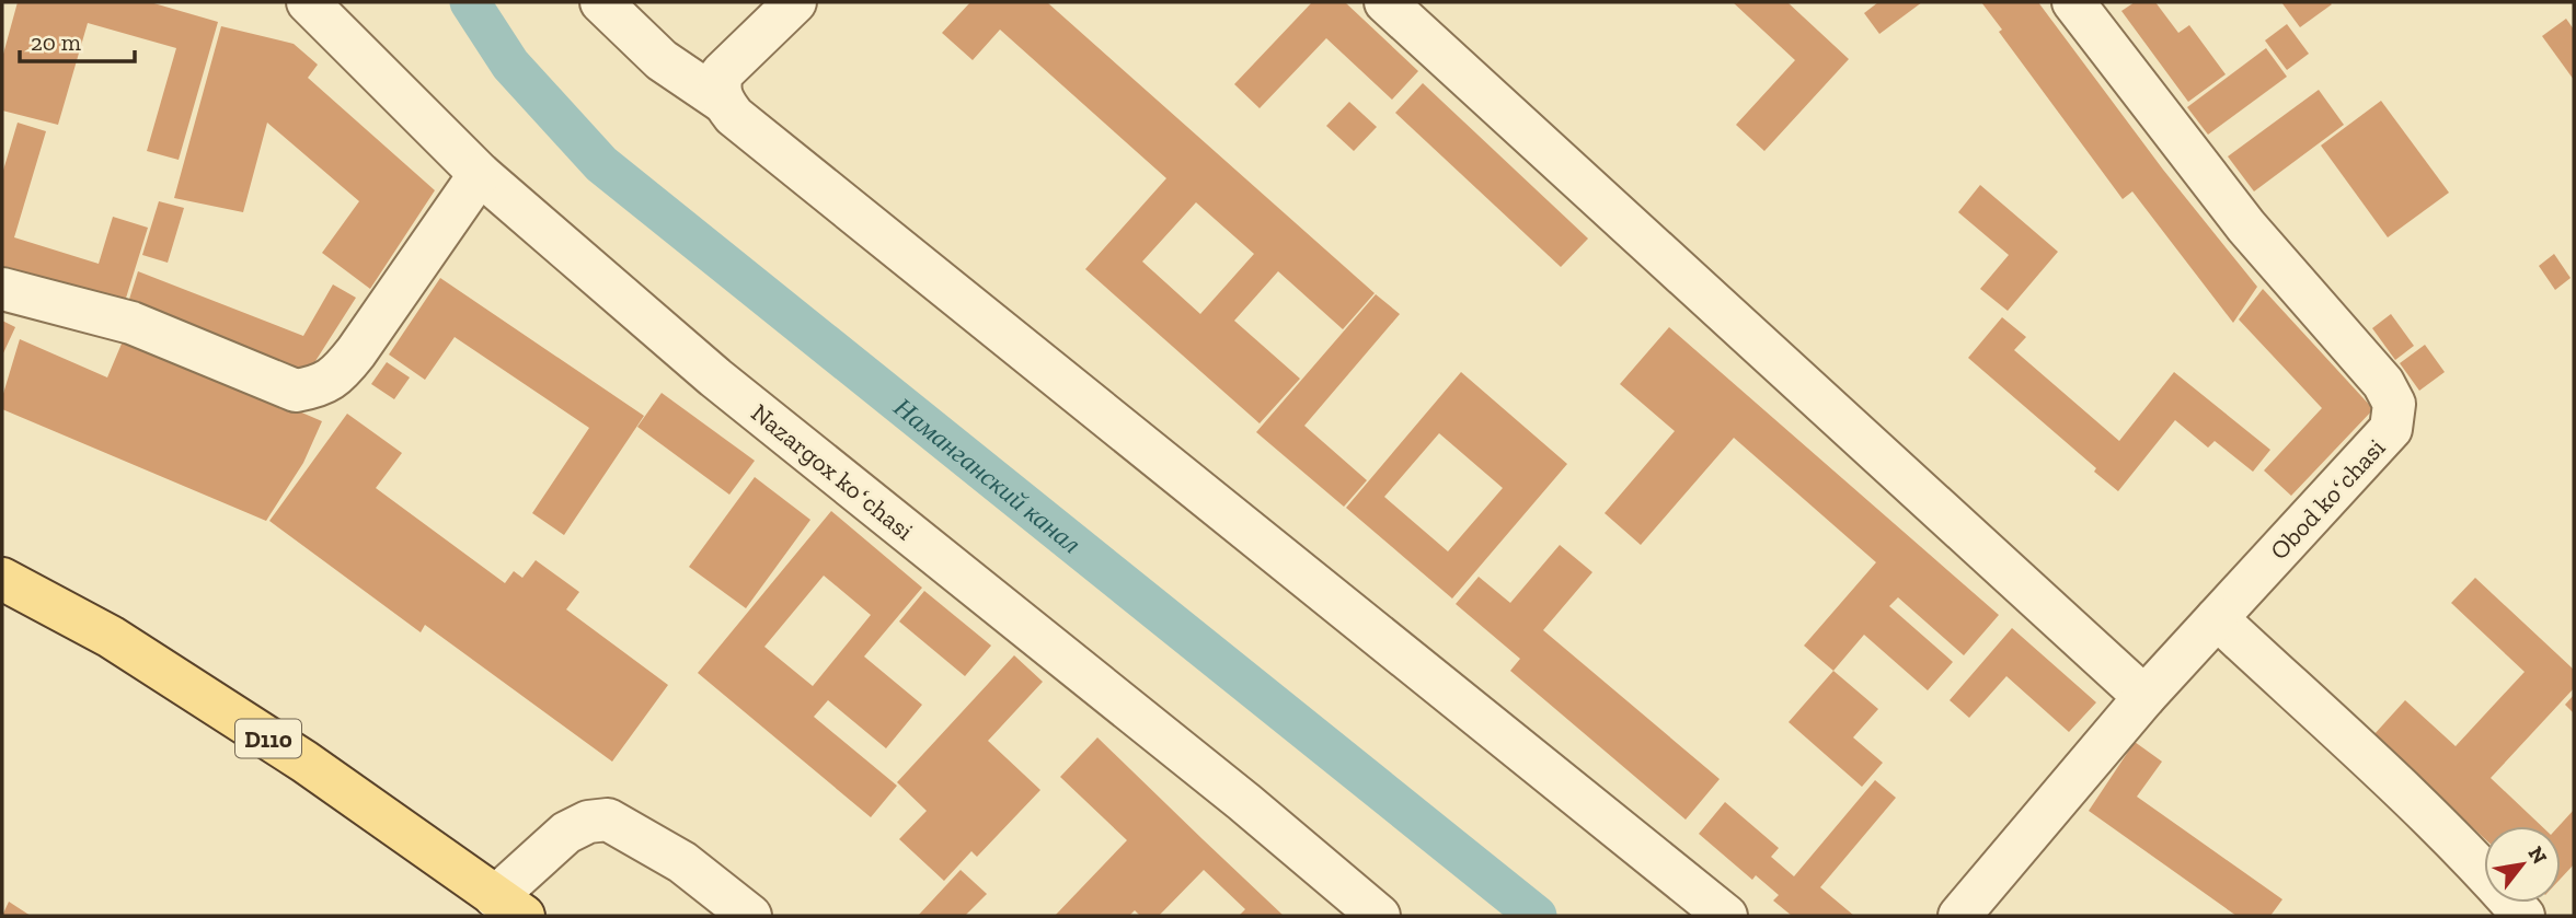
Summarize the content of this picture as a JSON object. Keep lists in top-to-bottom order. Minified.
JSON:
{"streets":{"main road":["D110"],"street":["Nazargox koʻchasi","Obod koʻchasi"]},"water":["Наманганский канал"],"scale_bar":"20 m","north":"top right"}
